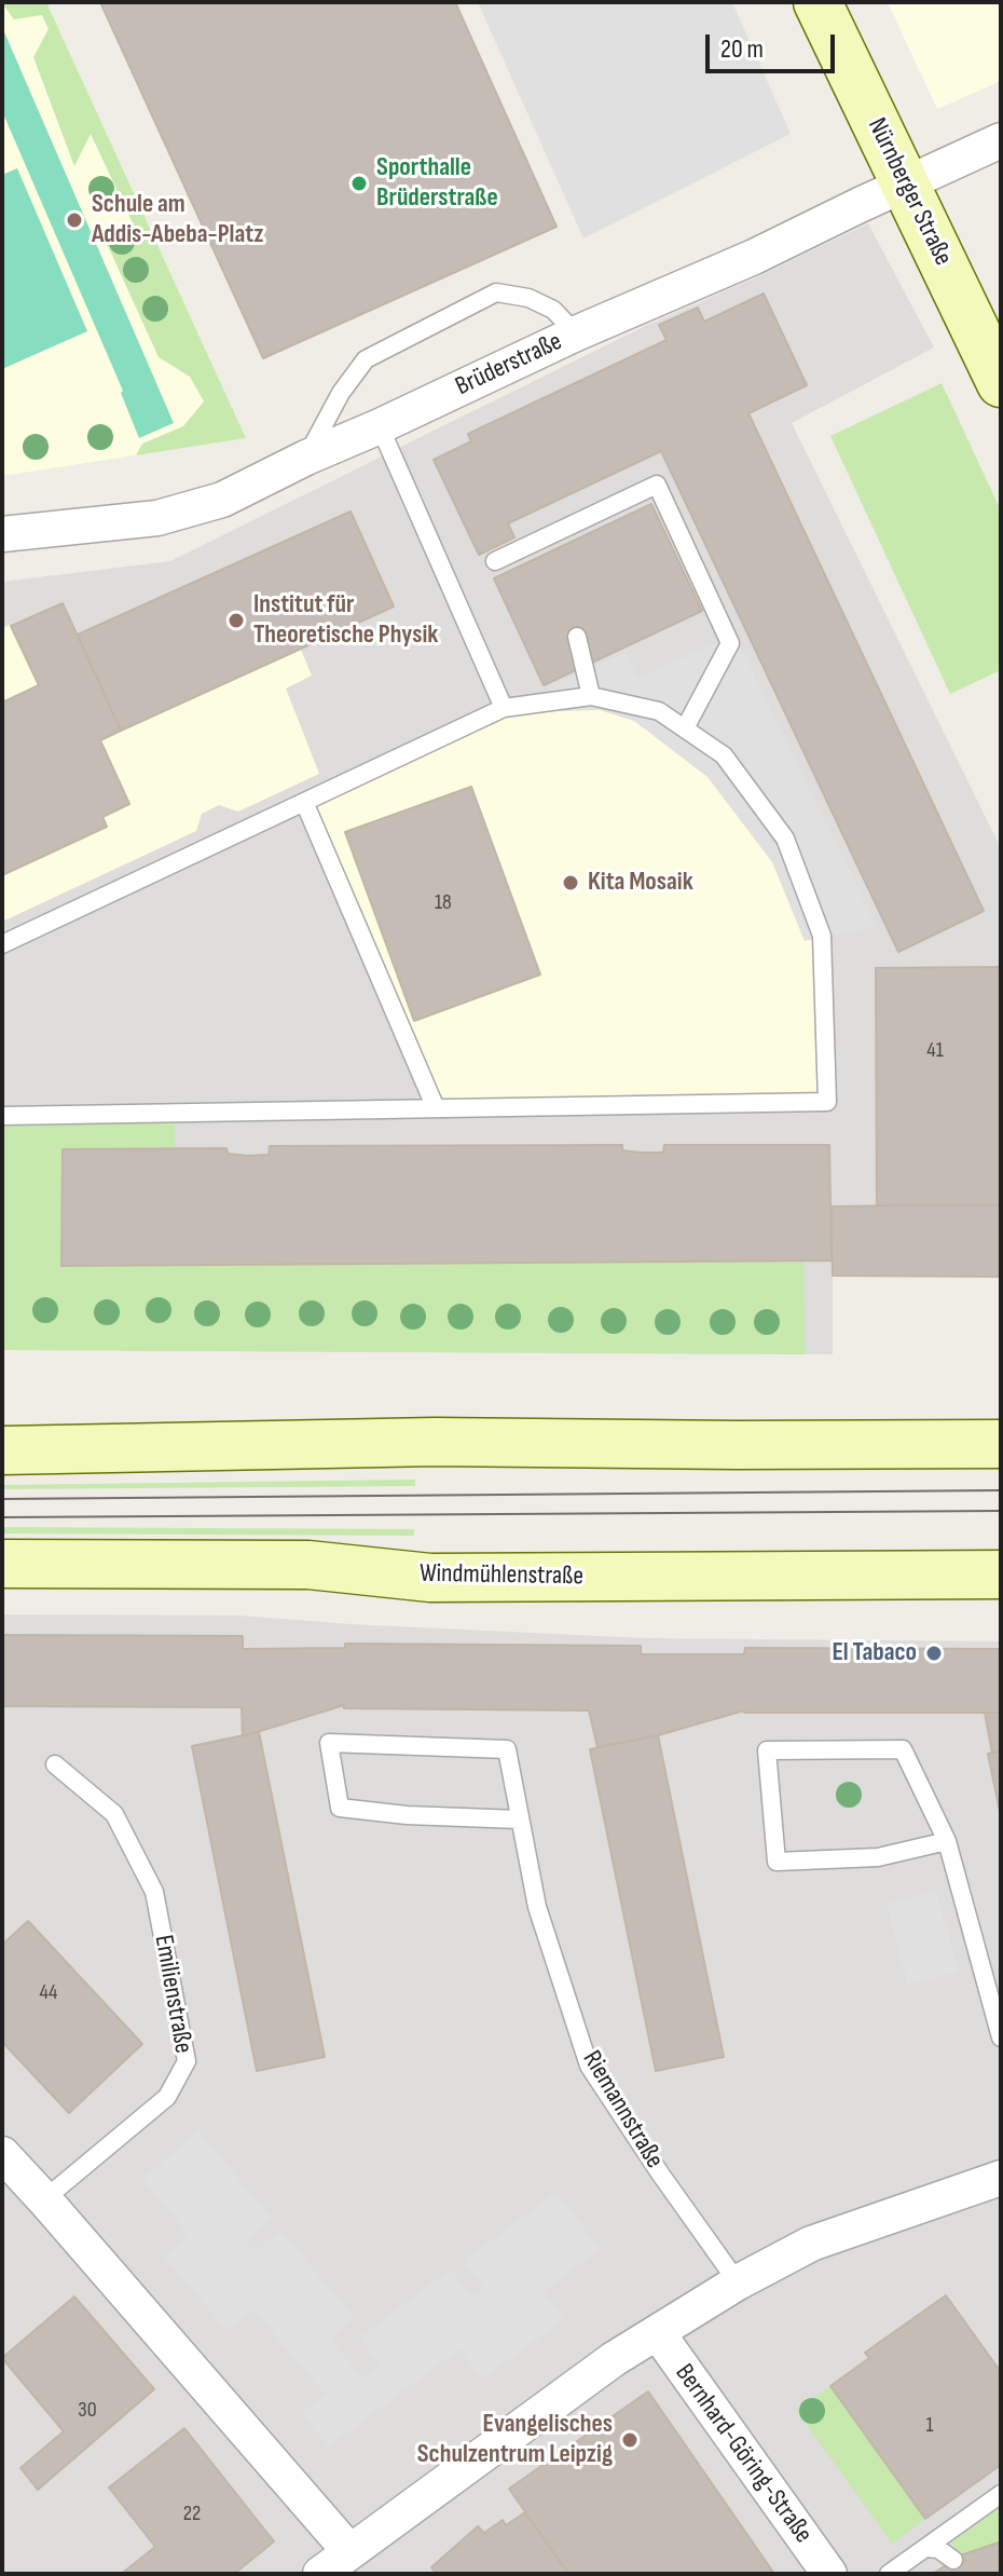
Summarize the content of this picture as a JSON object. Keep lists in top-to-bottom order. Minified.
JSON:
{"streets":{"main road":["Nürnberger Straße","Windmühlenstraße"],"street":["Brüderstraße","Bernhard-Göring-Straße"],"lane":["Emilienstraße","Riemannstraße"]},"crossings":[["Nürnberger Straße","Brüderstraße"]],"places":["Sporthalle Brüderstraße","Schule am Addis-Abeba-Platz","Institut für Theoretische Physik","Kita Mosaik","El Tabaco","Evangelisches Schulzentrum Leipzig"],"house_numbers":["18","41","44","30","1","22"],"scale_bar":"20 m"}
